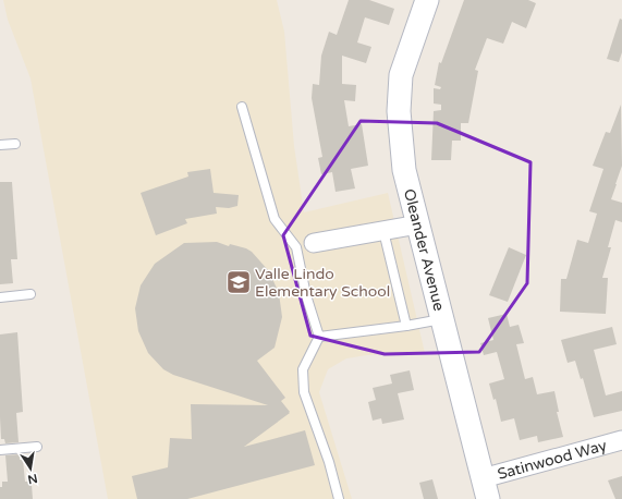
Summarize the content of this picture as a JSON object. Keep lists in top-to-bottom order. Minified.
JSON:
{"streets":{"street":["Oleander Avenue","Satinwood Way"]},"crossings":[["Oleander Avenue","Satinwood Way"]],"places":{"school or university":["Valle Lindo Elementary School"]},"north":"bottom"}
